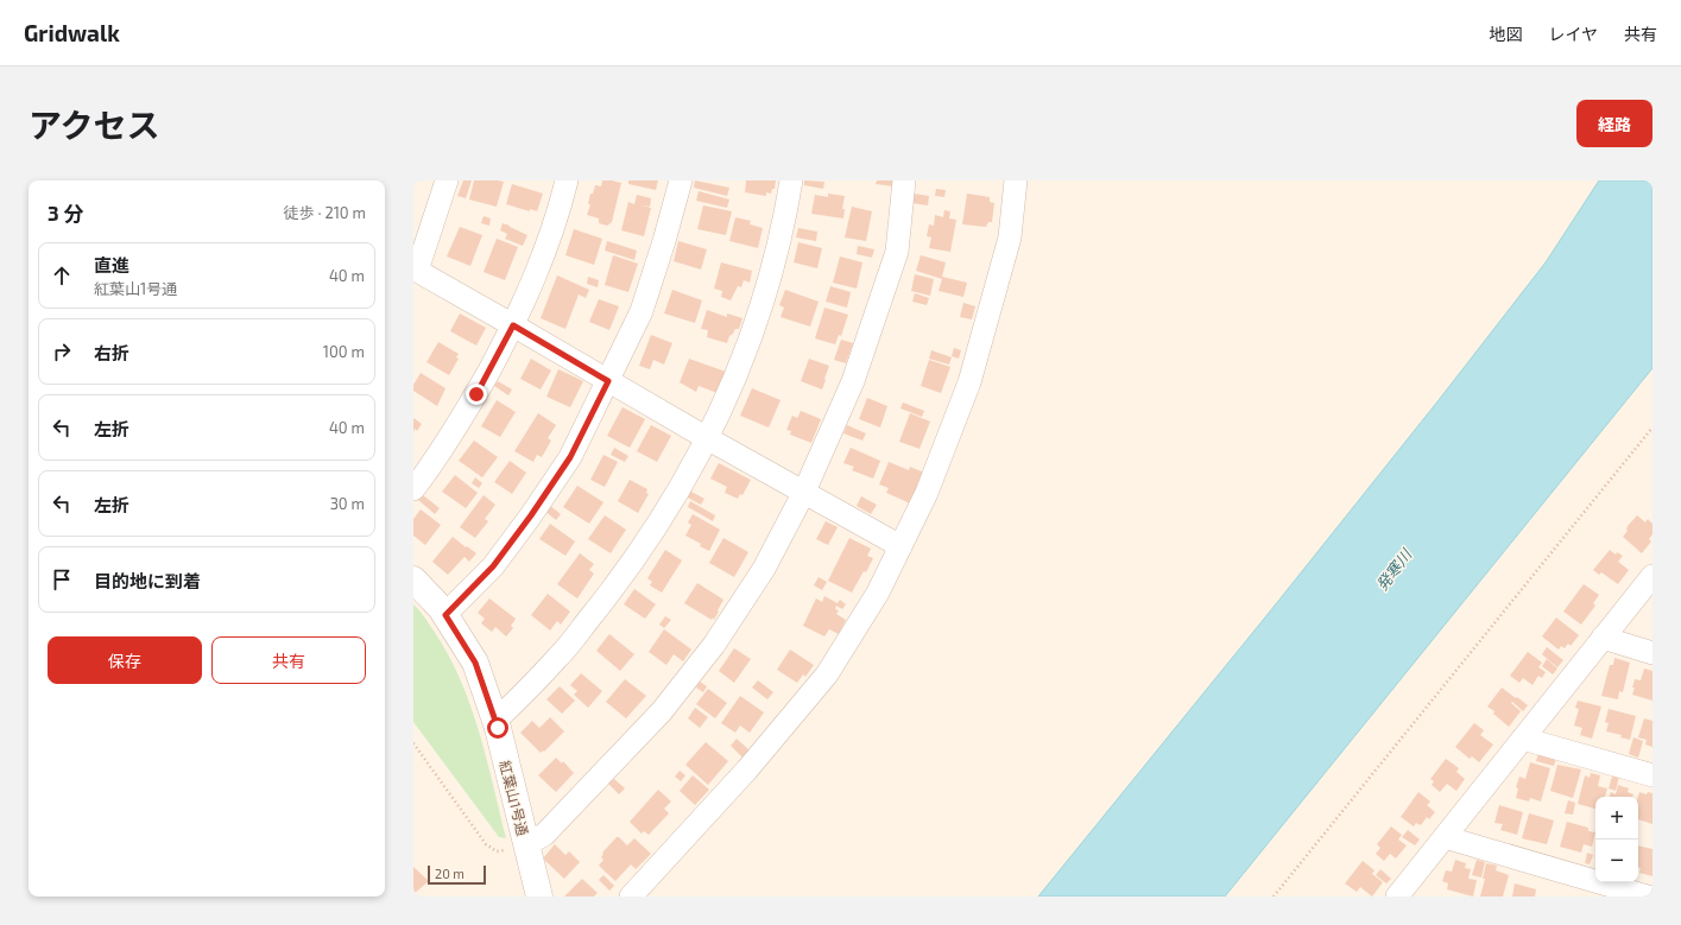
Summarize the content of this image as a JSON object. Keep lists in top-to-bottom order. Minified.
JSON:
{"streets":{"street":["紅葉山1号通"]},"water":["発寒川"],"scale_bar":"20 m","page":{"header":"Gridwalk","nav":["地図","レイヤ","共有"],"title":"アクセス","buttons":["経路",["保存","共有"]],"heading":["3 分","徒歩 · 210 m"],"list":[["直進","紅葉山1号通","40 m"],["右折","100 m"],["左折","40 m"],["左折","30 m"],"目的地に到着"],"map_buttons":["+","−"],"scale":"20 m"}}
